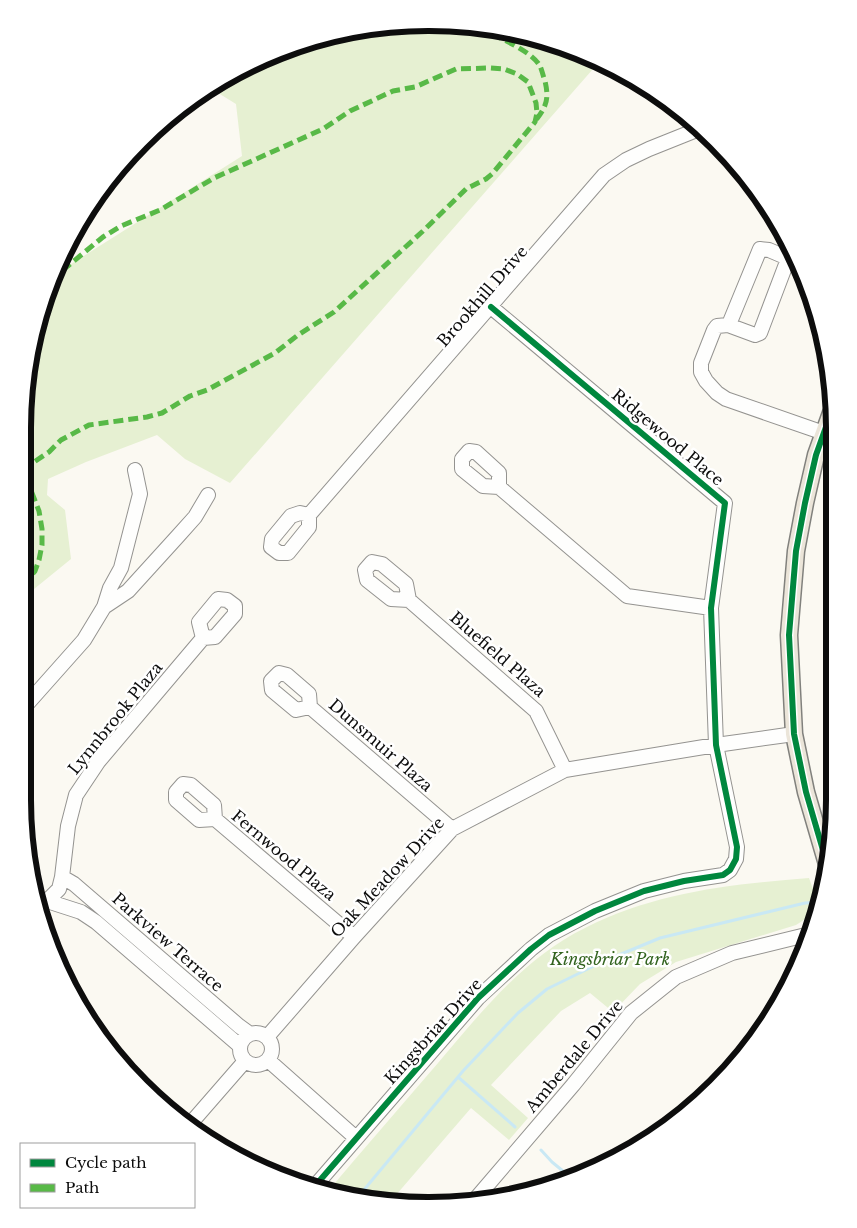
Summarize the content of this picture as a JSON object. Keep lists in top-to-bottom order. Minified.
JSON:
{"streets":{"street":["Brookhill Drive","Ridgewood Place","Bluefield Plaza","Lynnbrook Plaza","Dunsmuir Plaza","Fernwood Plaza","Oak Meadow Drive","Parkview Terrace","Kingsbriar Drive","Amberdale Drive"]},"crossings":[["Brookhill Drive","Ridgewood Place"],["Ridgewood Place","Oak Meadow Drive"],["Ridgewood Place","Kingsbriar Drive"],["Bluefield Plaza","Oak Meadow Drive"],["Lynnbrook Plaza","Parkview Terrace"],["Dunsmuir Plaza","Oak Meadow Drive"],["Fernwood Plaza","Oak Meadow Drive"],["Oak Meadow Drive","Parkview Terrace"]],"parks":["Kingsbriar Park"],"legend":["Cycle path","Path"]}
